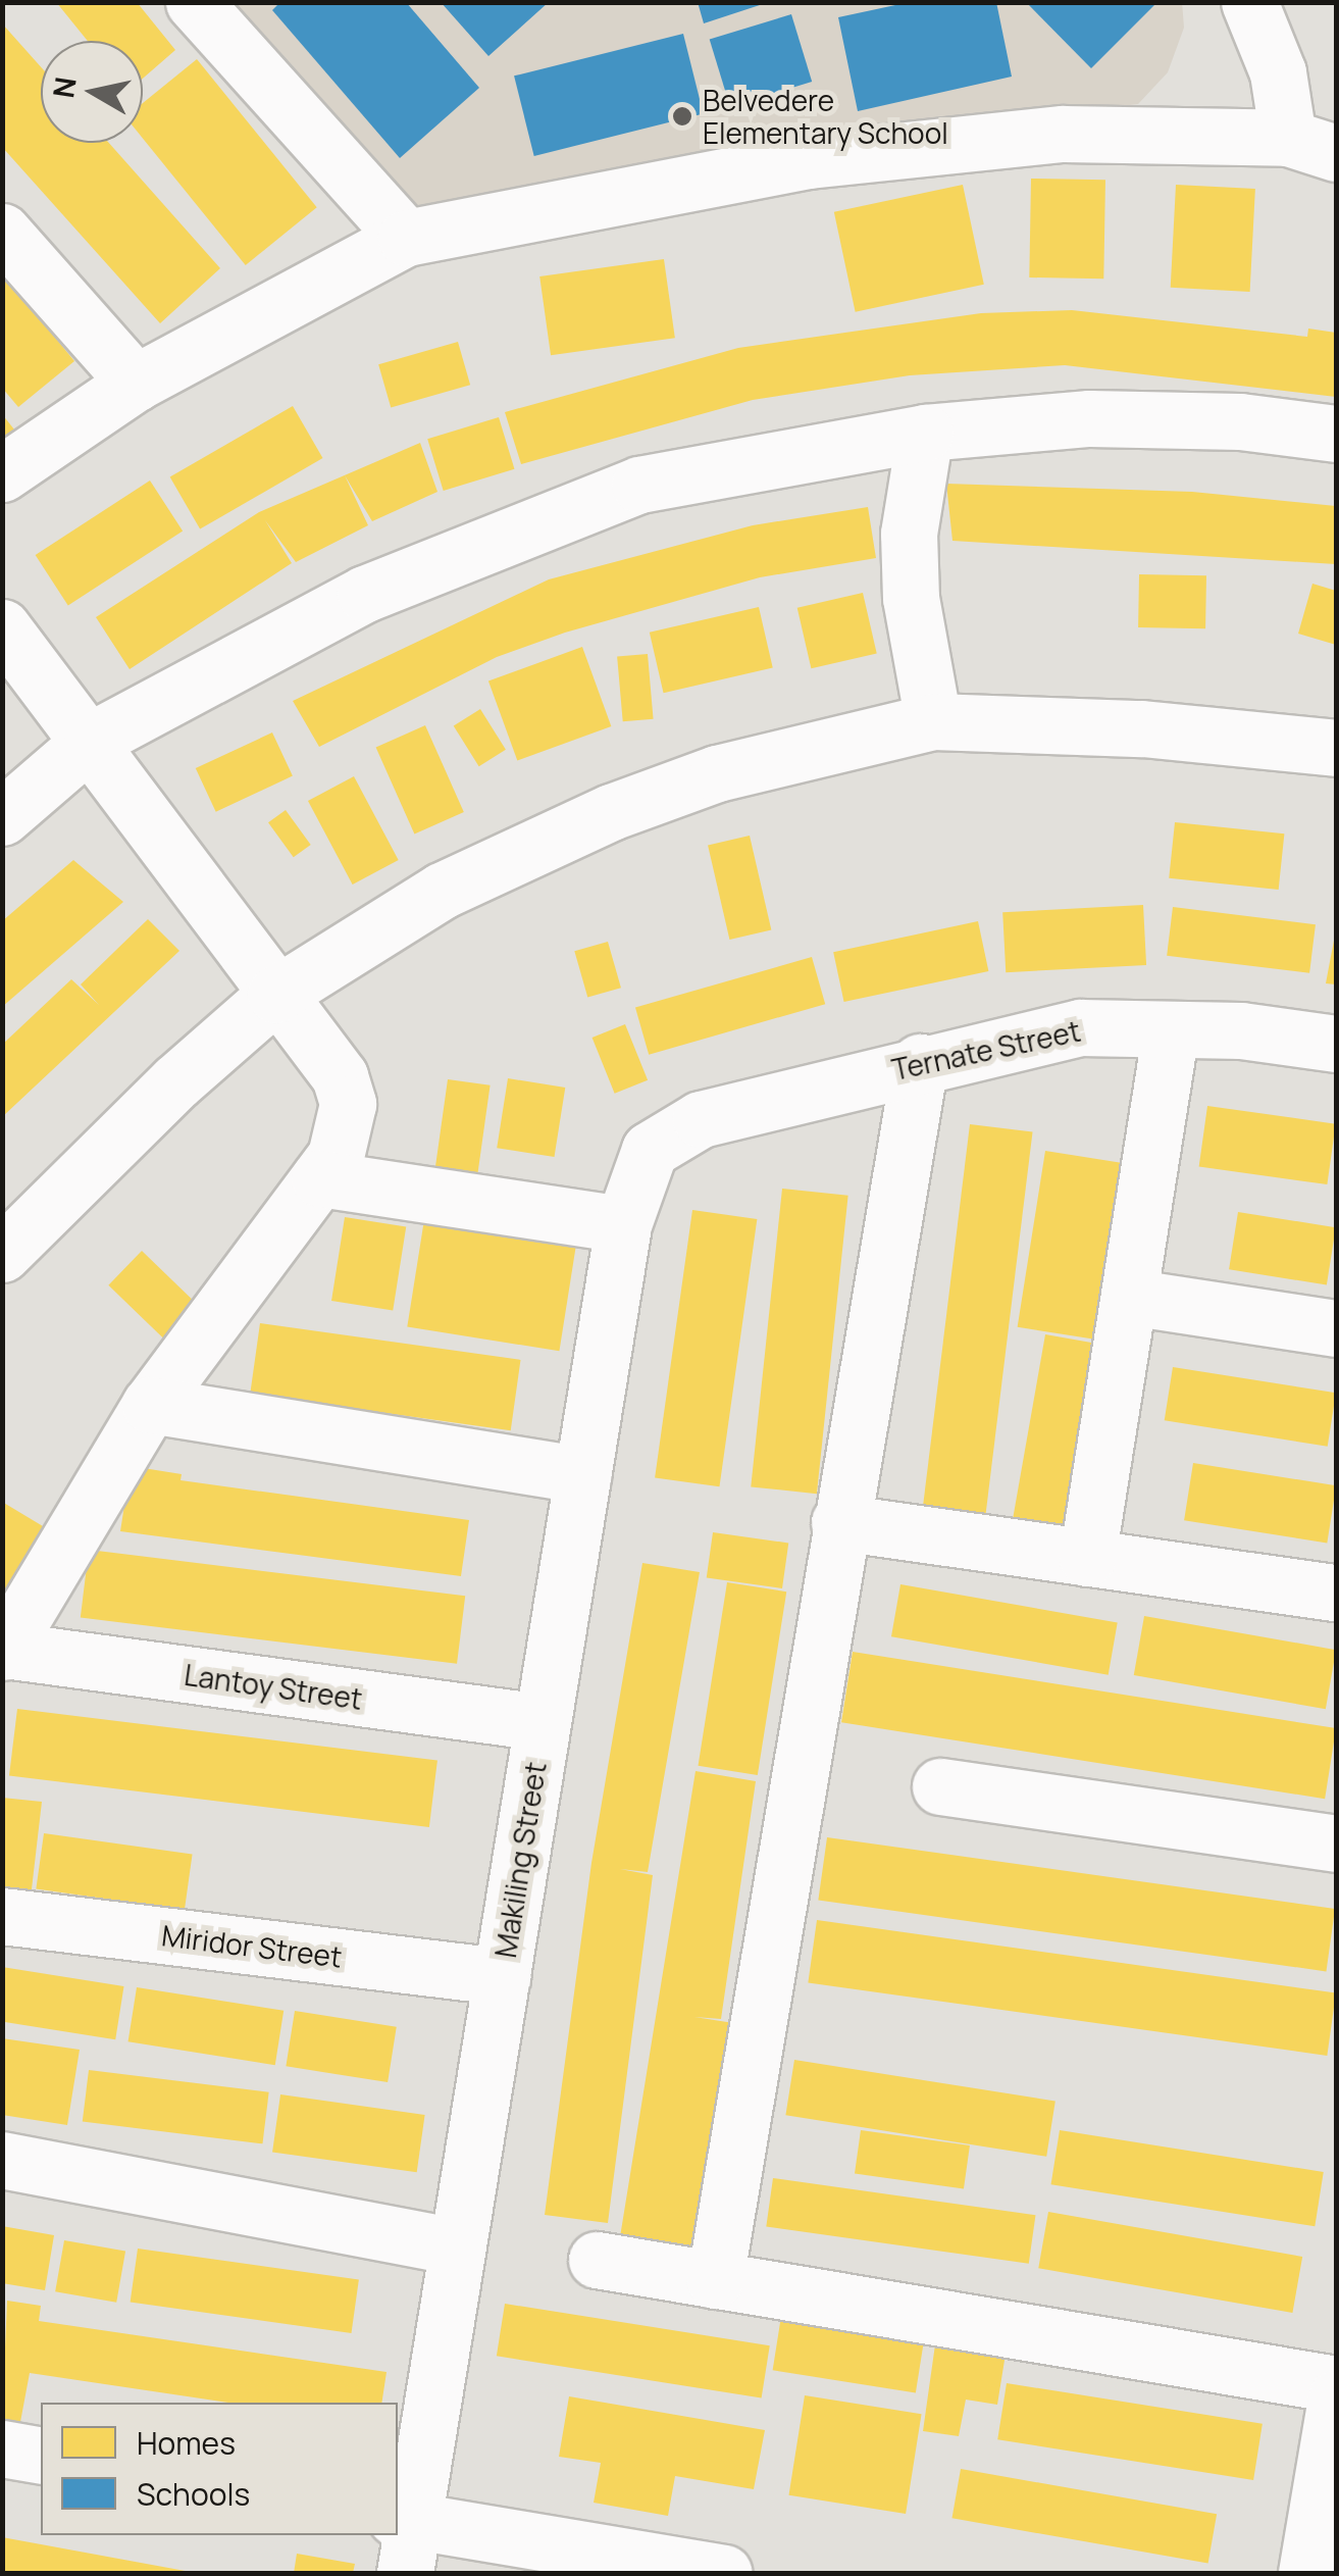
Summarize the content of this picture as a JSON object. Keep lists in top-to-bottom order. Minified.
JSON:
{"streets":{"street":["Ternate Street","Lantoy Street","Makiling Street","Miridor Street"]},"crossings":[["Ternate Street","Makiling Street"],["Lantoy Street","Makiling Street"],["Makiling Street","Miridor Street"]],"places":["Belvedere Elementary School"],"legend":["Homes","Schools"],"north":"left"}
